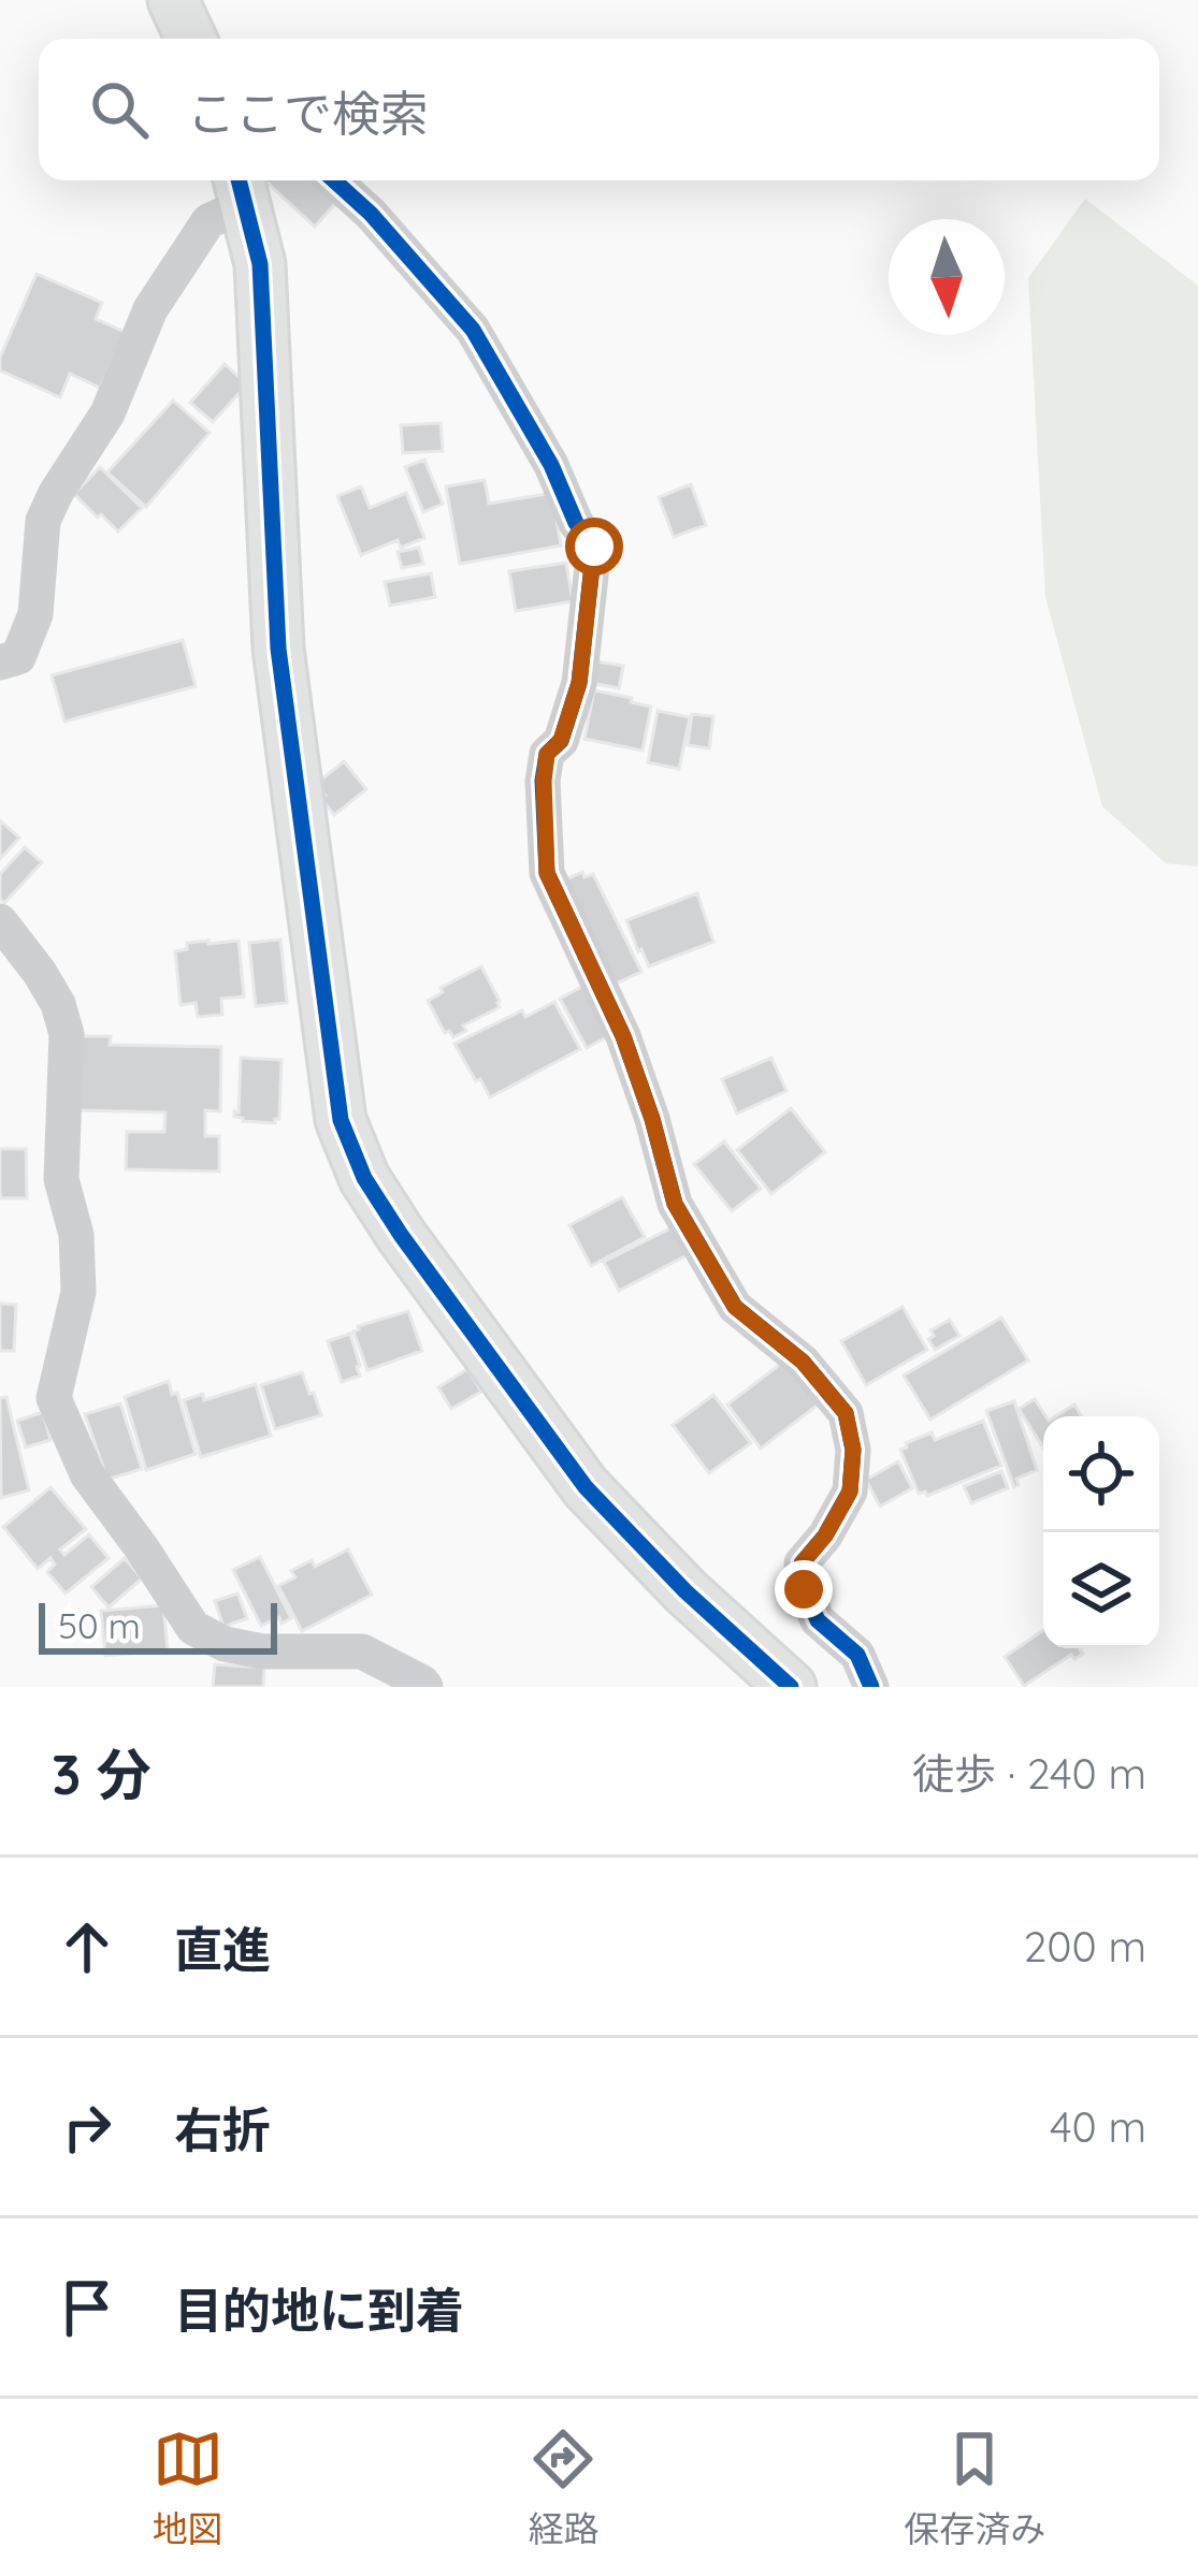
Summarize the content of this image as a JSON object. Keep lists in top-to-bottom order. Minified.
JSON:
{"scale_bar":"50 m","north":"bottom","page":{"search":"ここで検索","scale":"50 m","heading":["3 分","徒歩 · 240 m"],"list":[["直進","200 m"],["右折","40 m"],"目的地に到着"],"nav":["地図","経路","保存済み"]}}
